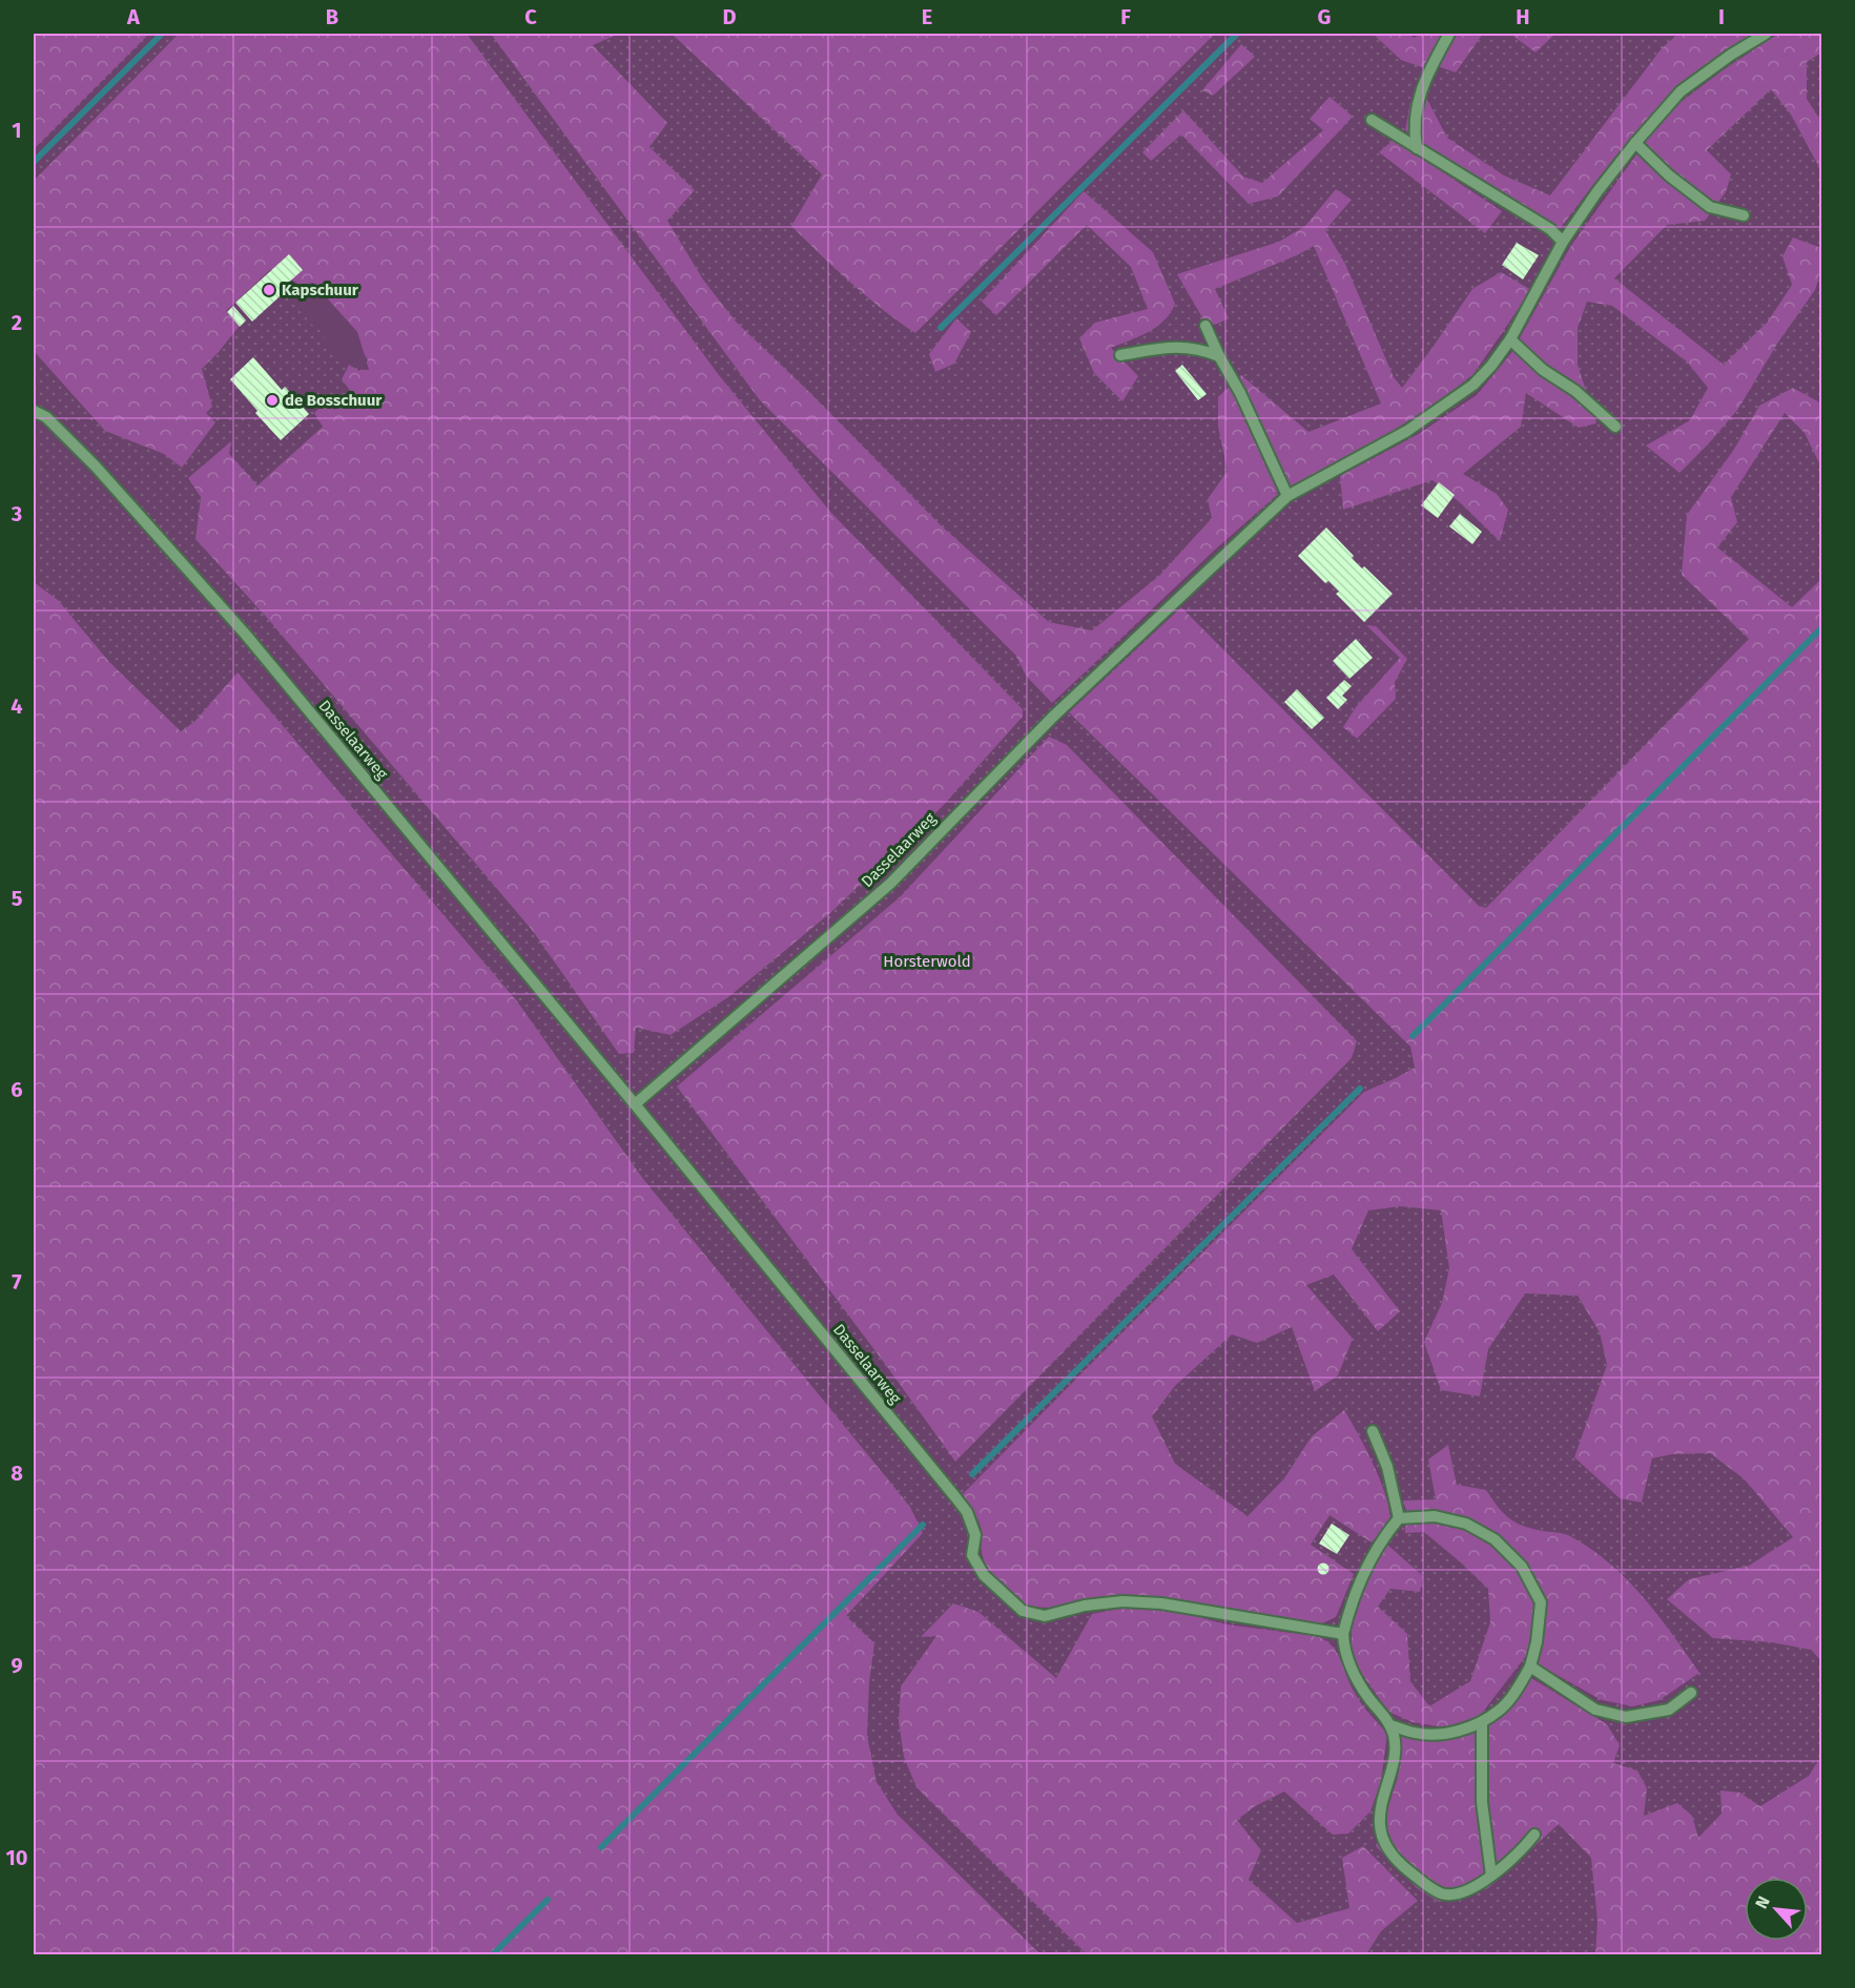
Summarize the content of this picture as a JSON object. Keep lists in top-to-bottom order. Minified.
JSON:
{"streets":{"street":["Dasselaarweg"]},"parks":["Horsterwold"],"places":["Kapschuur","de Bosschuur"],"north":"top left","grid":{"columns":["A","B","C","D","E","F","G","H","I"],"rows":["1","2","3","4","5","6","7","8","9","10"]}}
